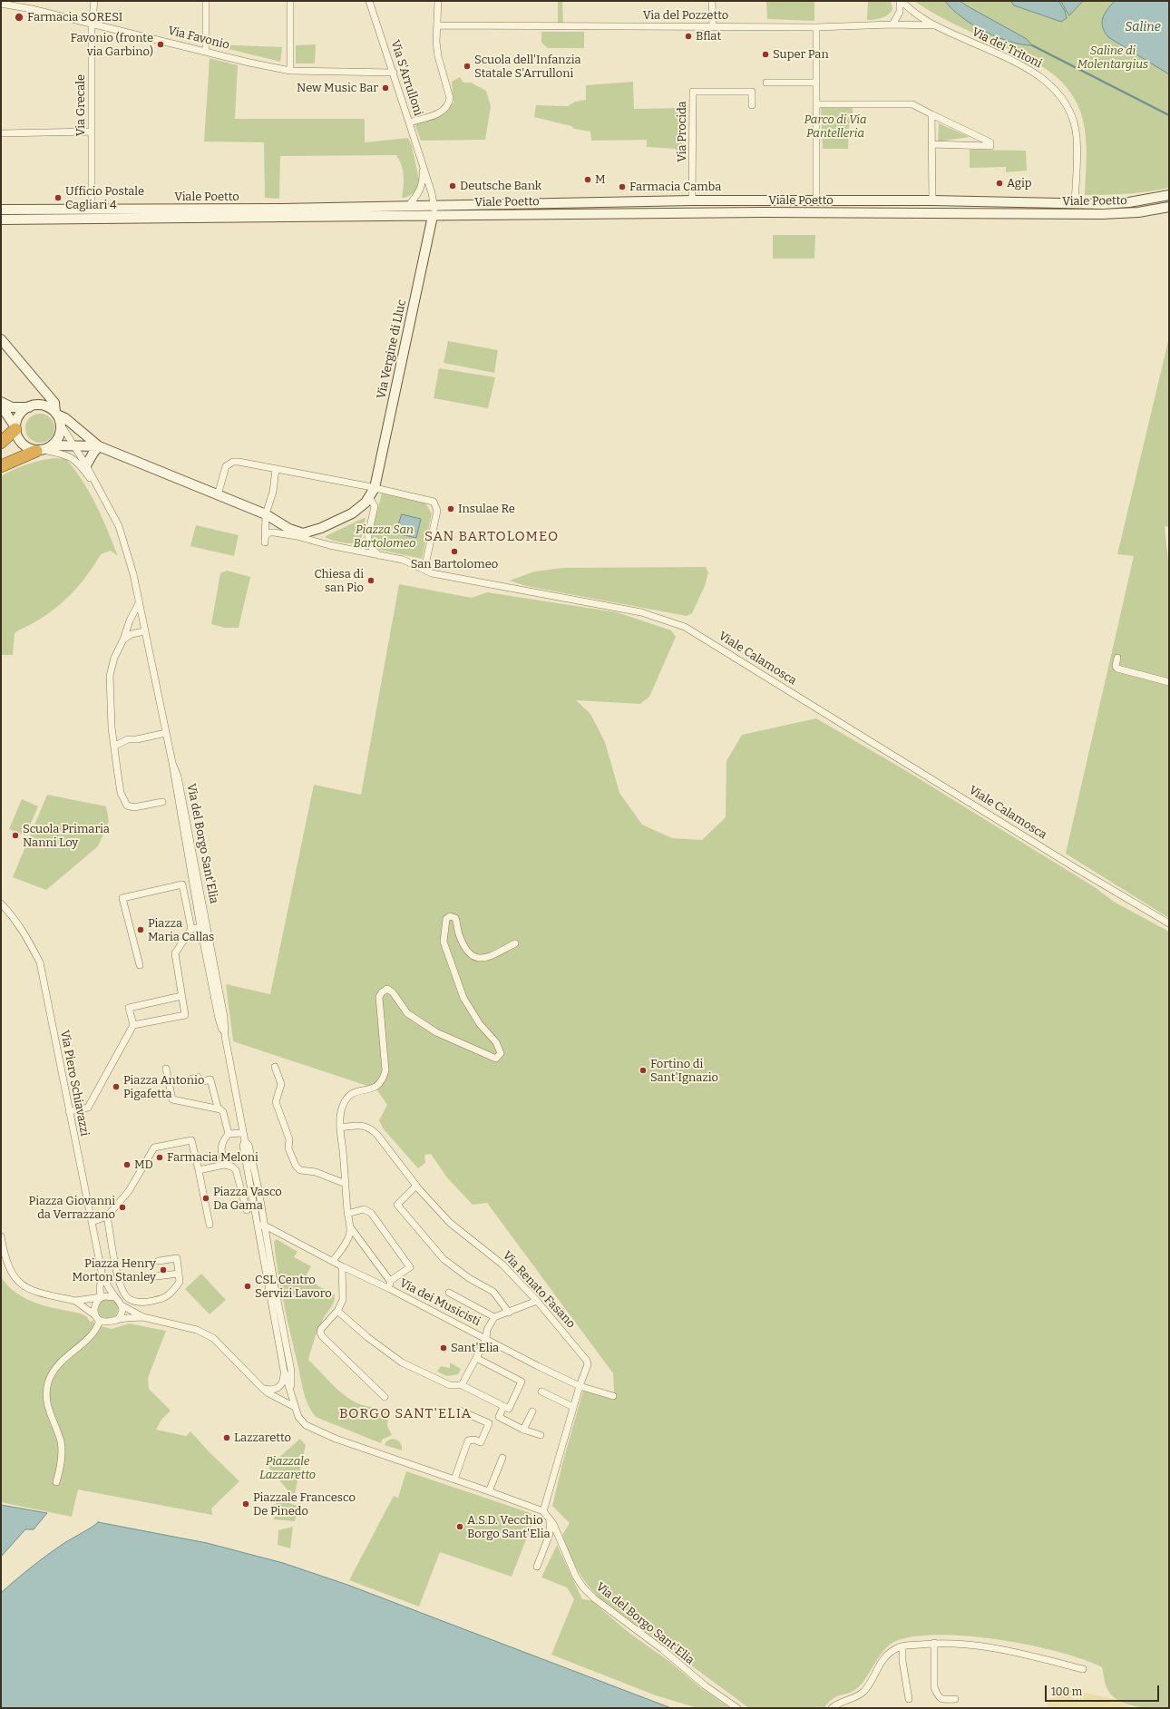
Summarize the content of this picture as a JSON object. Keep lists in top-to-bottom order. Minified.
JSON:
{"streets":{"main road":["Viale Poetto","Via Vergine di Lluc"],"street":["Via del Pozzetto","Via Favonio","Via dei Tritoni","Via S'Arrulloni","Via Grecale","Via Procida","Viale Calamosca","Via del Borgo Sant'Elia","Via Piero Schiavazzi","Via Renato Fasano","Via dei Musicisti"]},"crossings":[["Via del Pozzetto","Via dei Tritoni"],["Via Favonio","Via S'Arrulloni"],["Via Favonio","Via Grecale"],["Via dei Tritoni","Viale Poetto"],["Via S'Arrulloni","Viale Poetto"],["Via Grecale","Viale Poetto"],["Via Procida","Viale Poetto"],["Viale Poetto","Via Vergine di Lluc"],["Via del Borgo Sant'Elia","Via Piero Schiavazzi"],["Via del Borgo Sant'Elia","Via Renato Fasano"],["Via del Borgo Sant'Elia","Via dei Musicisti"],["Via Renato Fasano","Via dei Musicisti"]],"districts":["SAN BARTOLOMEO","BORGO SANT'ELIA"],"water":["Saline"],"parks":["Saline di Molentargius","Parco di Via Pantelleria","Piazza San Bartolomeo","Piazzale Lazzaretto"],"places":["Farmacia SORESI","Bflat","Favonio (fronte via Garbino)","Super Pan","Scuola dell'Infanzia Statale S'Arrulloni","New Music Bar","M","Agip","Deutsche Bank","Farmacia Camba","Ufficio Postale Cagliari 4","Insulae Re","San Bartolomeo","Chiesa di san Pio","Scuola Primaria Nanni Loy","Piazza Maria Callas","Fortino di Sant'Ignazio","Piazza Antonio Pigafetta","Farmacia Meloni","MD","Piazza Vasco Da Gama","Piazza Giovanni da Verrazzano","Piazza Henry Morton Stanley","CSL Centro Servizi Lavoro","Sant'Elia","Lazzaretto","Piazzale Francesco De Pinedo","A.S.D. Vecchio Borgo Sant'Elia"],"scale_bar":"100 m"}
